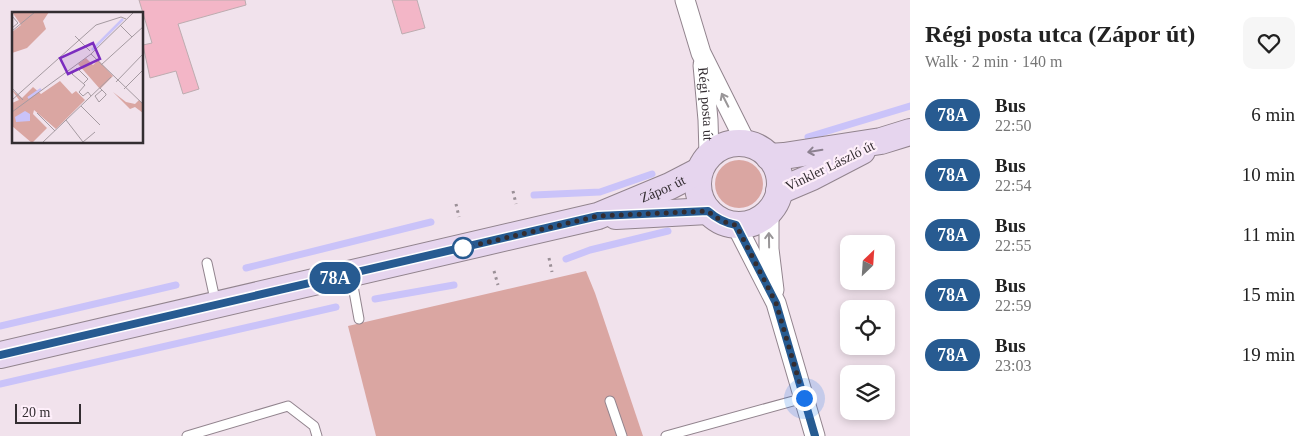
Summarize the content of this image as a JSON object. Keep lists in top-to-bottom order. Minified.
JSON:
{"streets":{"street":["Régi posta út","Vinkler László út","Zápor út"]},"crossings":[["Régi posta út","Vinkler László út"],["Régi posta út","Zápor út"],["Vinkler László út","Zápor út"]],"lines":["bus line 78A"],"scale_bar":"20 m","north":"top right","page":{"on_map":"78A","heading":["Régi posta utca (Zápor út)","Walk · 2 min · 140 m"],"list":[{"mark":"78A","name":"Bus","note":"22:50","value":"6 min"},{"mark":"78A","name":"Bus","note":"22:54","value":"10 min"},{"mark":"78A","name":"Bus","note":"22:55","value":"11 min"},{"mark":"78A","name":"Bus","note":"22:59","value":"15 min"},{"mark":"78A","name":"Bus","note":"23:03","value":"19 min"}],"scale":"20 m"}}
